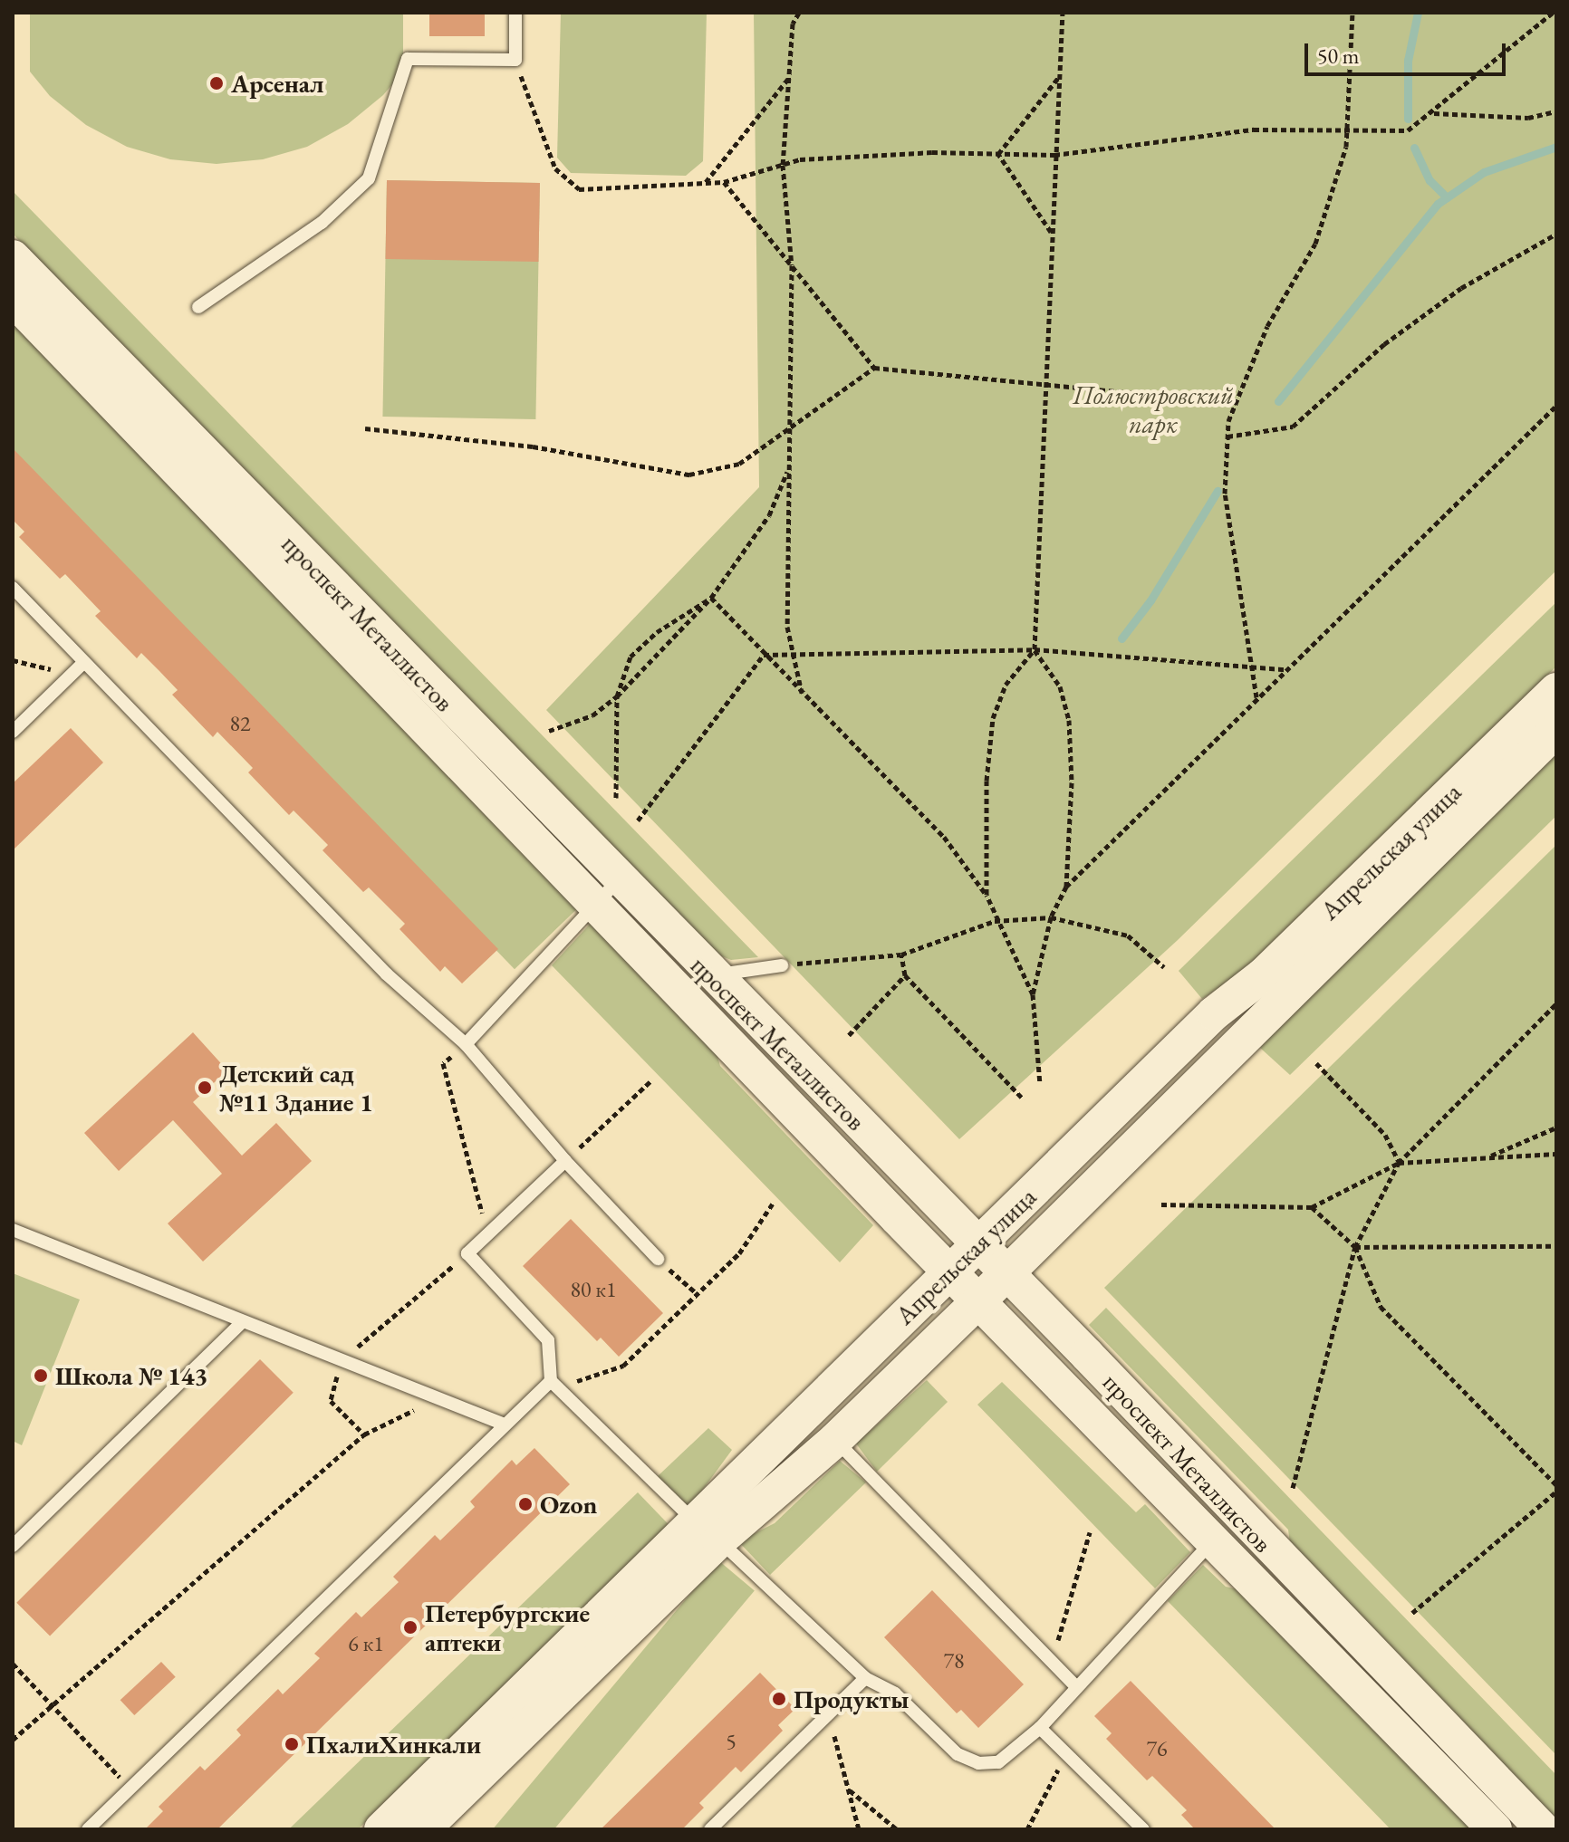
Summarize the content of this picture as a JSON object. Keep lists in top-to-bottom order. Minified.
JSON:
{"streets":{"street":["проспект Металлистов","Апрельская улица"]},"crossings":[["проспект Металлистов","Апрельская улица"]],"parks":["Полюстровский парк"],"places":["Арсенал","Детский сад №11 Здание 1","Школа № 143","Ozon","Петербургские аптеки","Продукты","ПхалиХинкали"],"house_numbers":["82","80 к1","6 к1","78","5","76"],"scale_bar":"50 m"}
